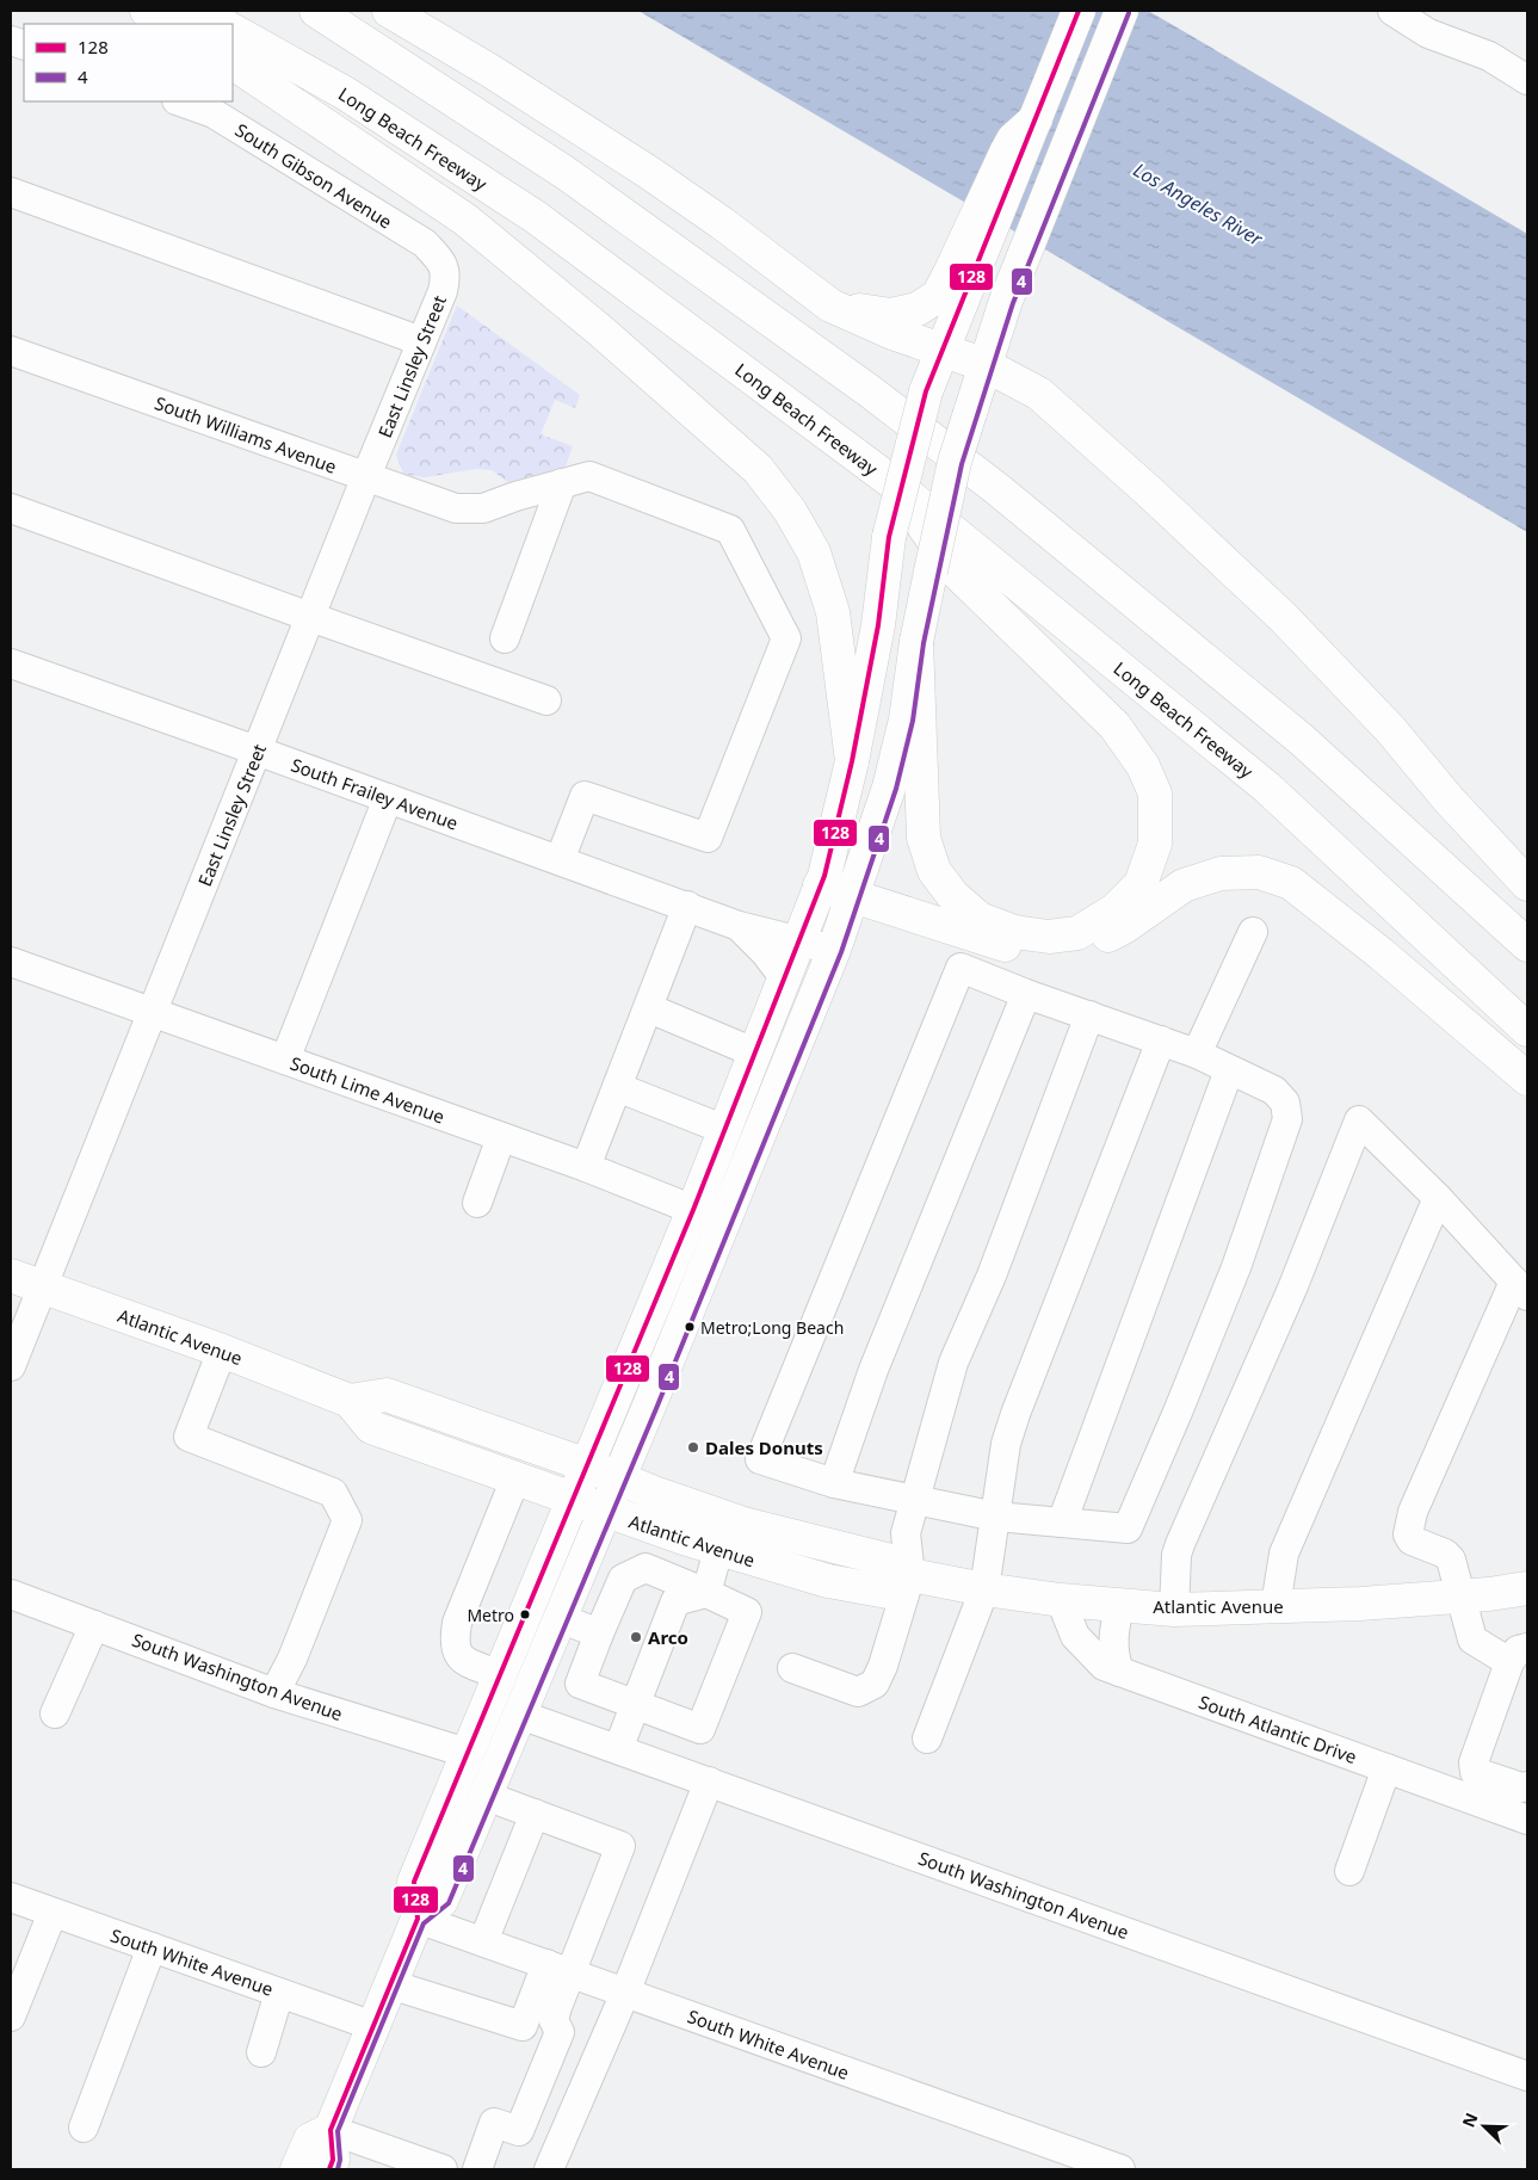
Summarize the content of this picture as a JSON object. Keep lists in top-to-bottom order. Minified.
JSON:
{"streets":{"main road":["Long Beach Freeway","Atlantic Avenue"],"street":["South Gibson Avenue","East Linsley Street","South Williams Avenue","South Frailey Avenue","South Lime Avenue","South Washington Avenue","South Atlantic Drive","South White Avenue"]},"crossings":[["South Gibson Avenue","East Linsley Street"],["East Linsley Street","South Williams Avenue"],["East Linsley Street","South Frailey Avenue"],["East Linsley Street","South Lime Avenue"],["East Linsley Street","Atlantic Avenue"],["South Williams Avenue","South Frailey Avenue"],["Atlantic Avenue","South Atlantic Drive"]],"water":["Los Angeles River"],"places":["Metro;Long Beach","Dales Donuts","Metro","Arco"],"lines":["transit line 128","transit line 4"],"legend":["128","4"],"north":"top left"}
